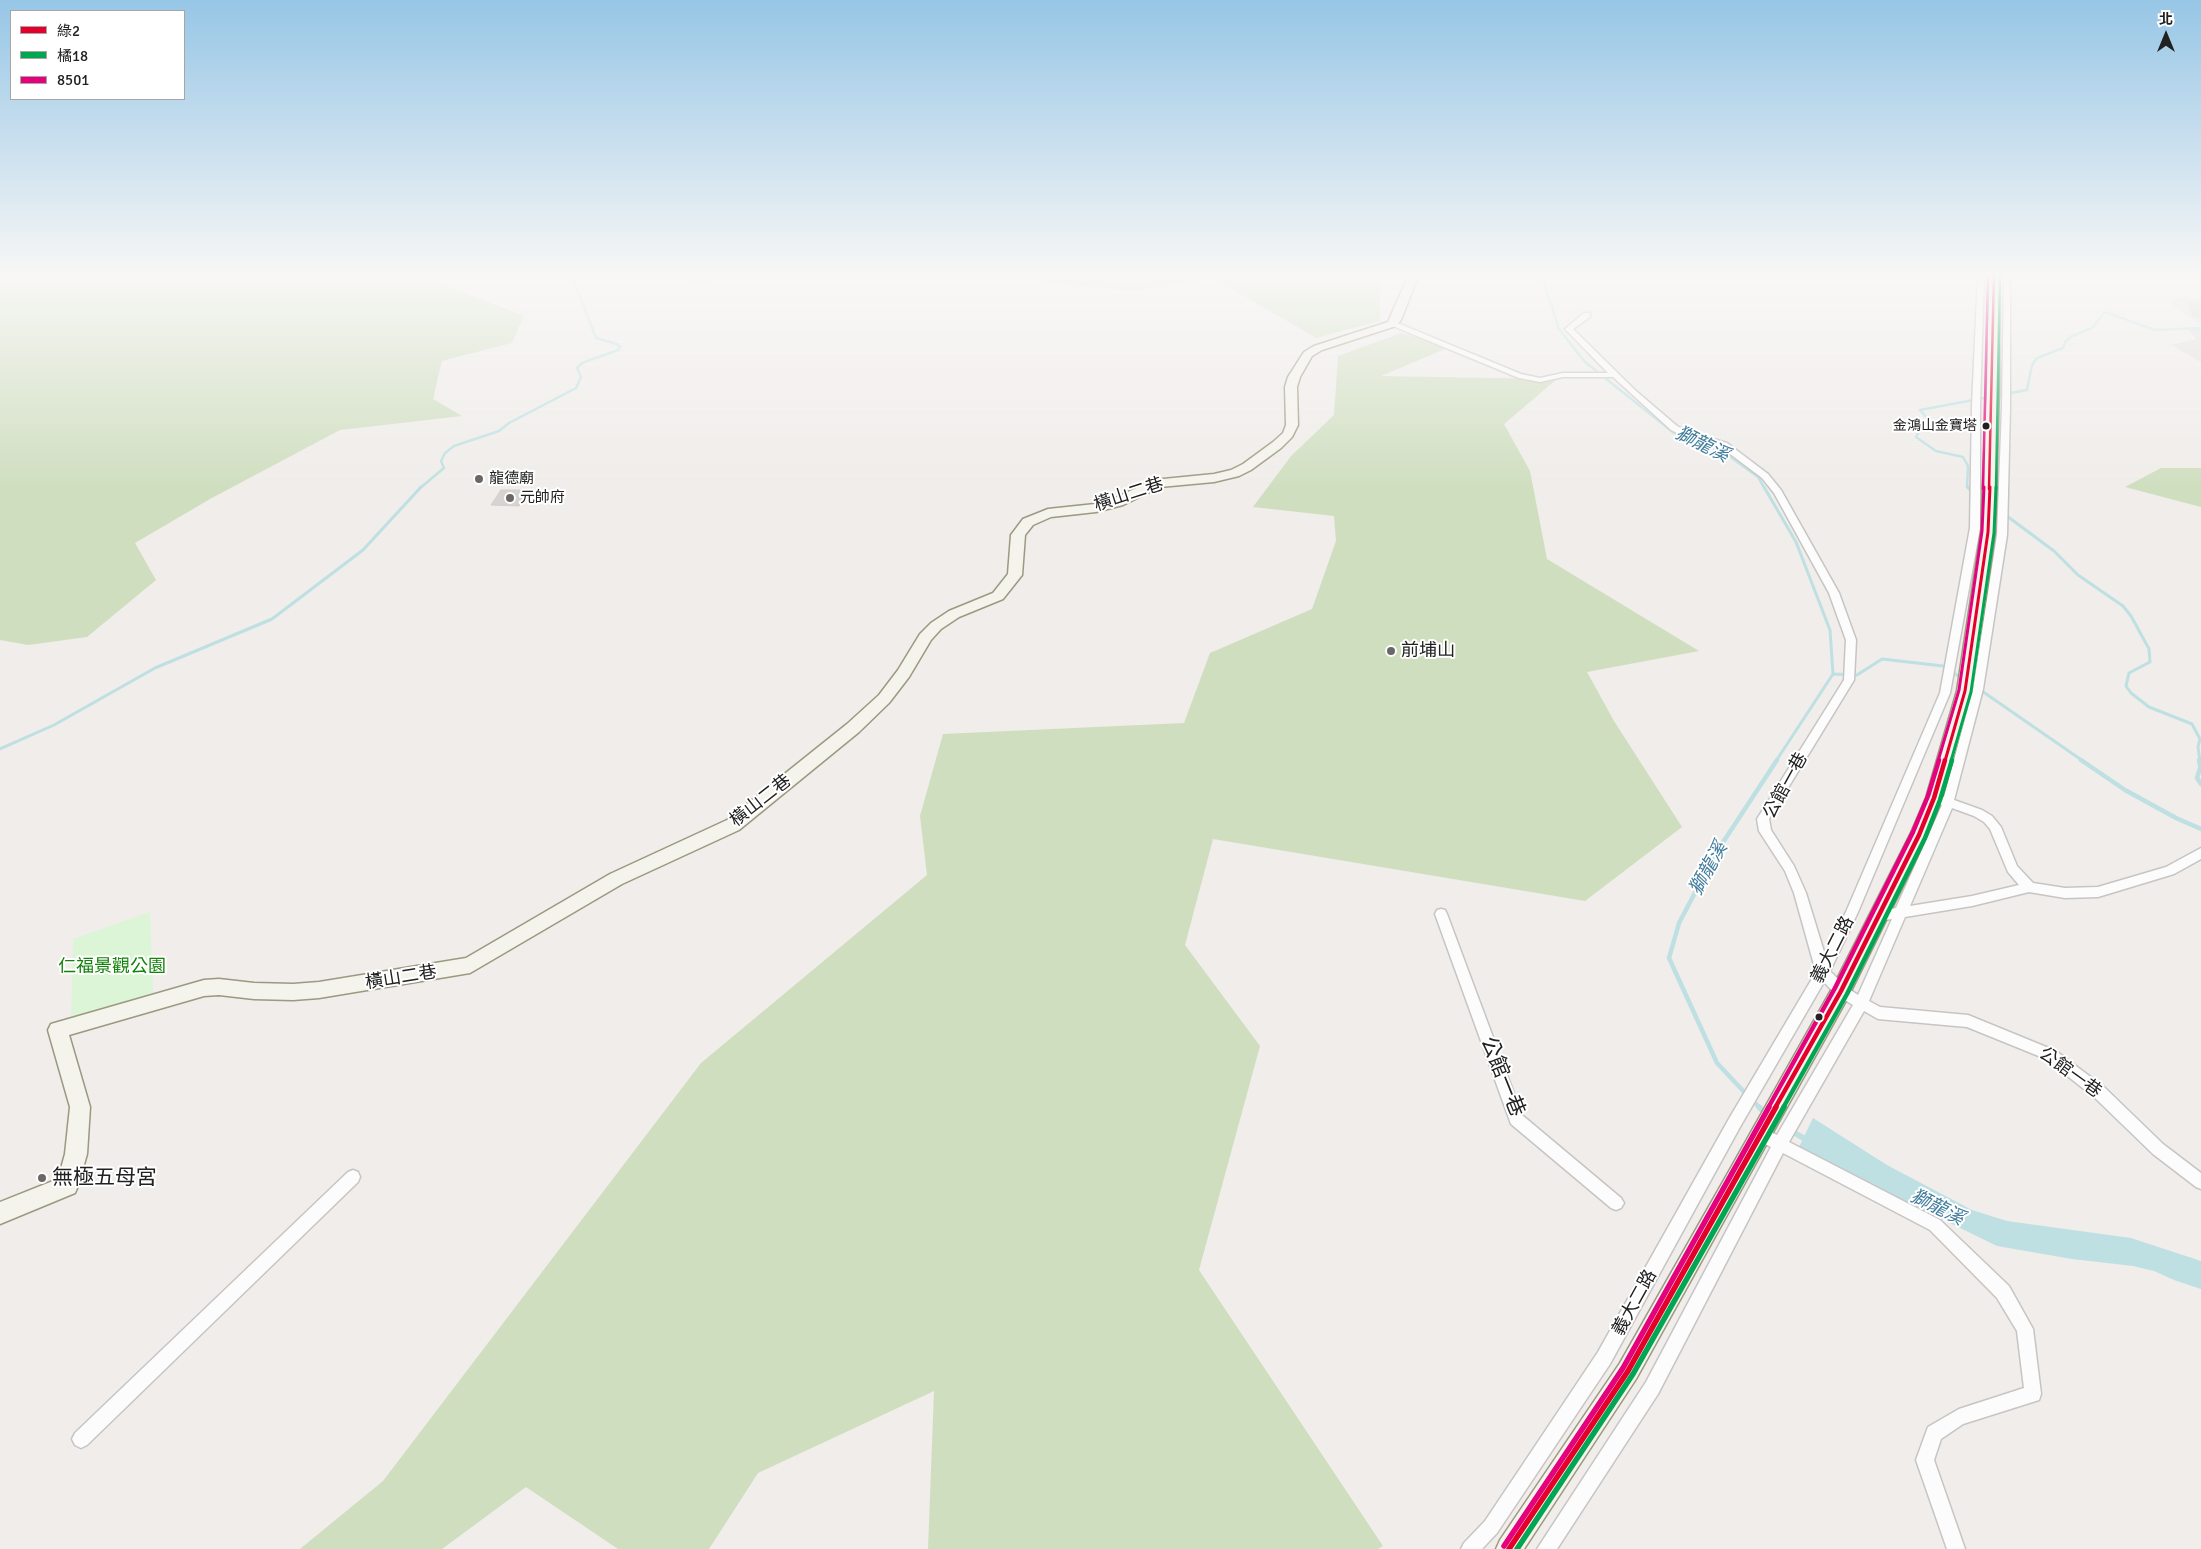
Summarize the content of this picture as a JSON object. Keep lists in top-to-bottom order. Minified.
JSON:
{"streets":{"street":["橫山二巷","公館一巷","義大二路"]},"crossings":[["公館一巷","義大二路"]],"water":["獅龍溪"],"parks":["仁福景觀公園"],"places":["金鴻山金寶塔","龍德廟","元帥府","前埔山","無極五母宮"],"lines":["transit line 綠2","transit line 橘18","transit line 8501"],"legend":["綠2","橘18","8501"],"north":"top"}
